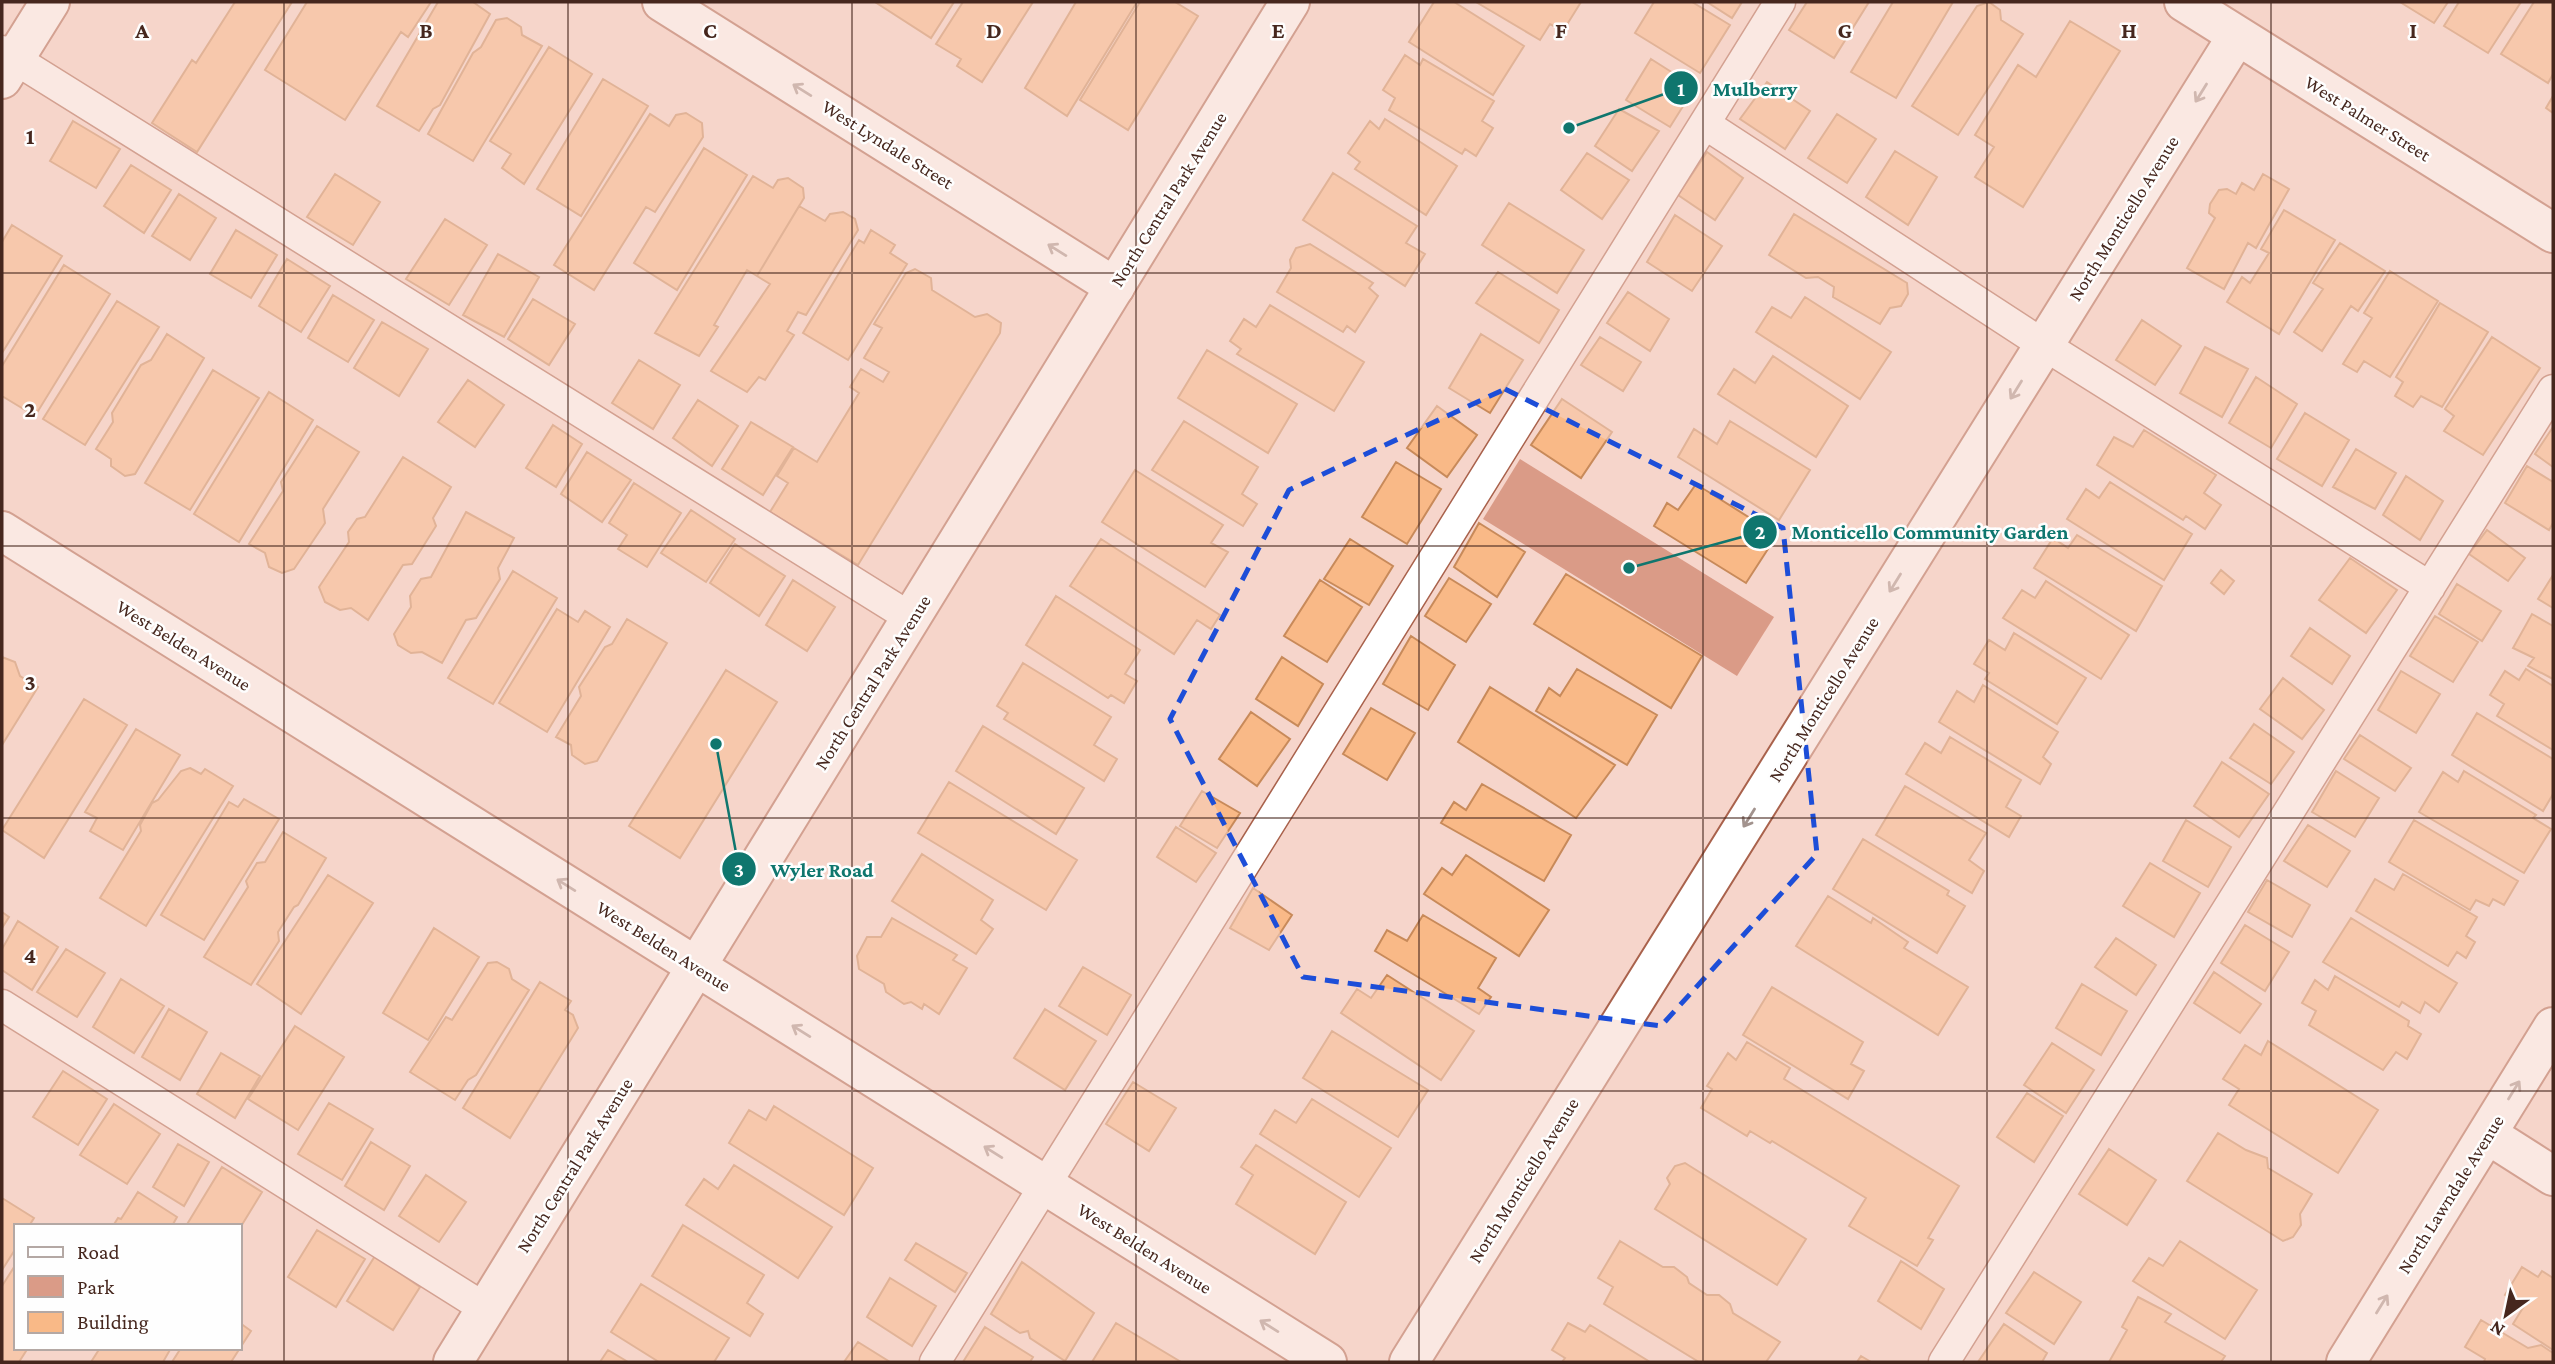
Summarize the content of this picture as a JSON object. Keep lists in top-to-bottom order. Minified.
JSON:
{"streets":{"street":["West Palmer Street","West Lyndale Street","North Central Park Avenue","North Monticello Avenue","West Belden Avenue","North Lawndale Avenue"]},"crossings":[["West Palmer Street","North Monticello Avenue"],["West Lyndale Street","North Central Park Avenue"],["North Central Park Avenue","West Belden Avenue"]],"one_way":["West Lyndale Street","North Monticello Avenue","West Belden Avenue","North Lawndale Avenue"],"places":["Mulberry","Monticello Community Garden","Wyler Road"],"legend":["Road","Park","Building"],"north":"bottom left","grid":{"columns":["A","B","C","D","E","F","G","H","I"],"rows":["1","2","3","4"]}}
